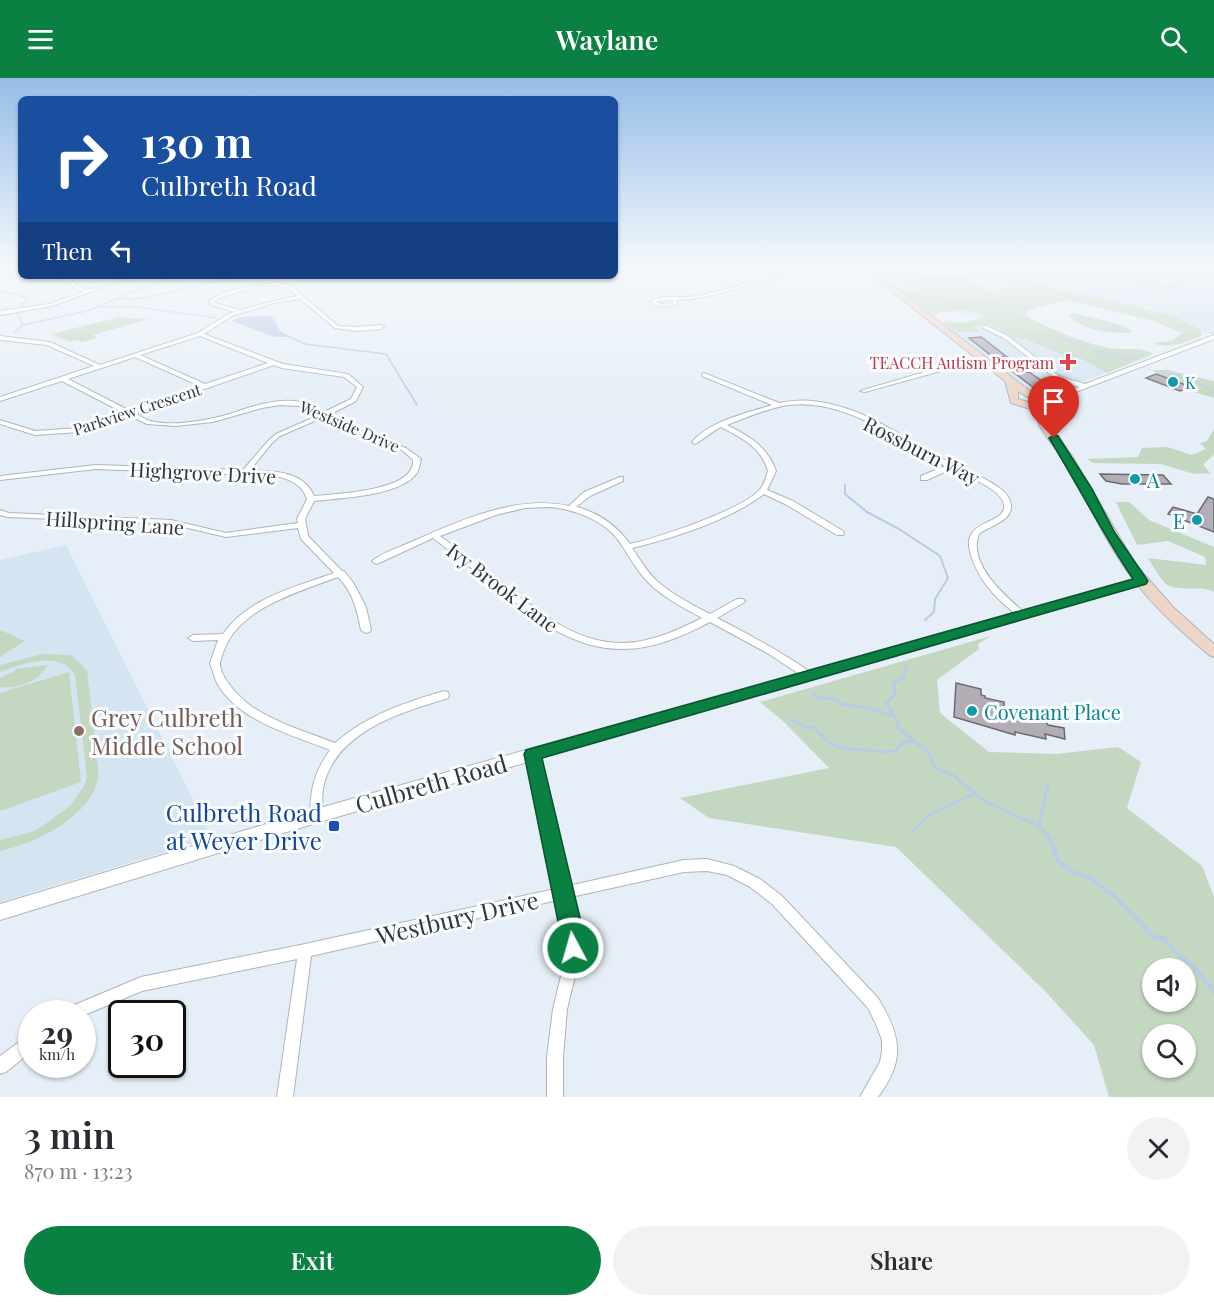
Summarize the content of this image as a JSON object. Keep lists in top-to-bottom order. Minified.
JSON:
{"streets":{"street":["Parkview Crescent","Westside Drive","Rossburn Way","Highgrove Drive","Hillspring Lane","Ivy Brook Lane","Culbreth Road","Westbury Drive"]},"crossings":[["Parkview Crescent","Westside Drive"],["Westside Drive","Highgrove Drive"],["Rossburn Way","Culbreth Road"]],"places":{"health":["TEACCH Autism Program"],"other":["K","A","E","Covenant Place","Grey Culbreth Middle School"],"transit":["Culbreth Road at Weyer Drive"]},"page":{"header":"Waylane","turn":["130 m","Culbreth Road"],"then":"Then","speed":"29 km/h","limit":"30","heading":["3 min","870 m · 13:23"],"buttons":["Exit","Share"]}}
